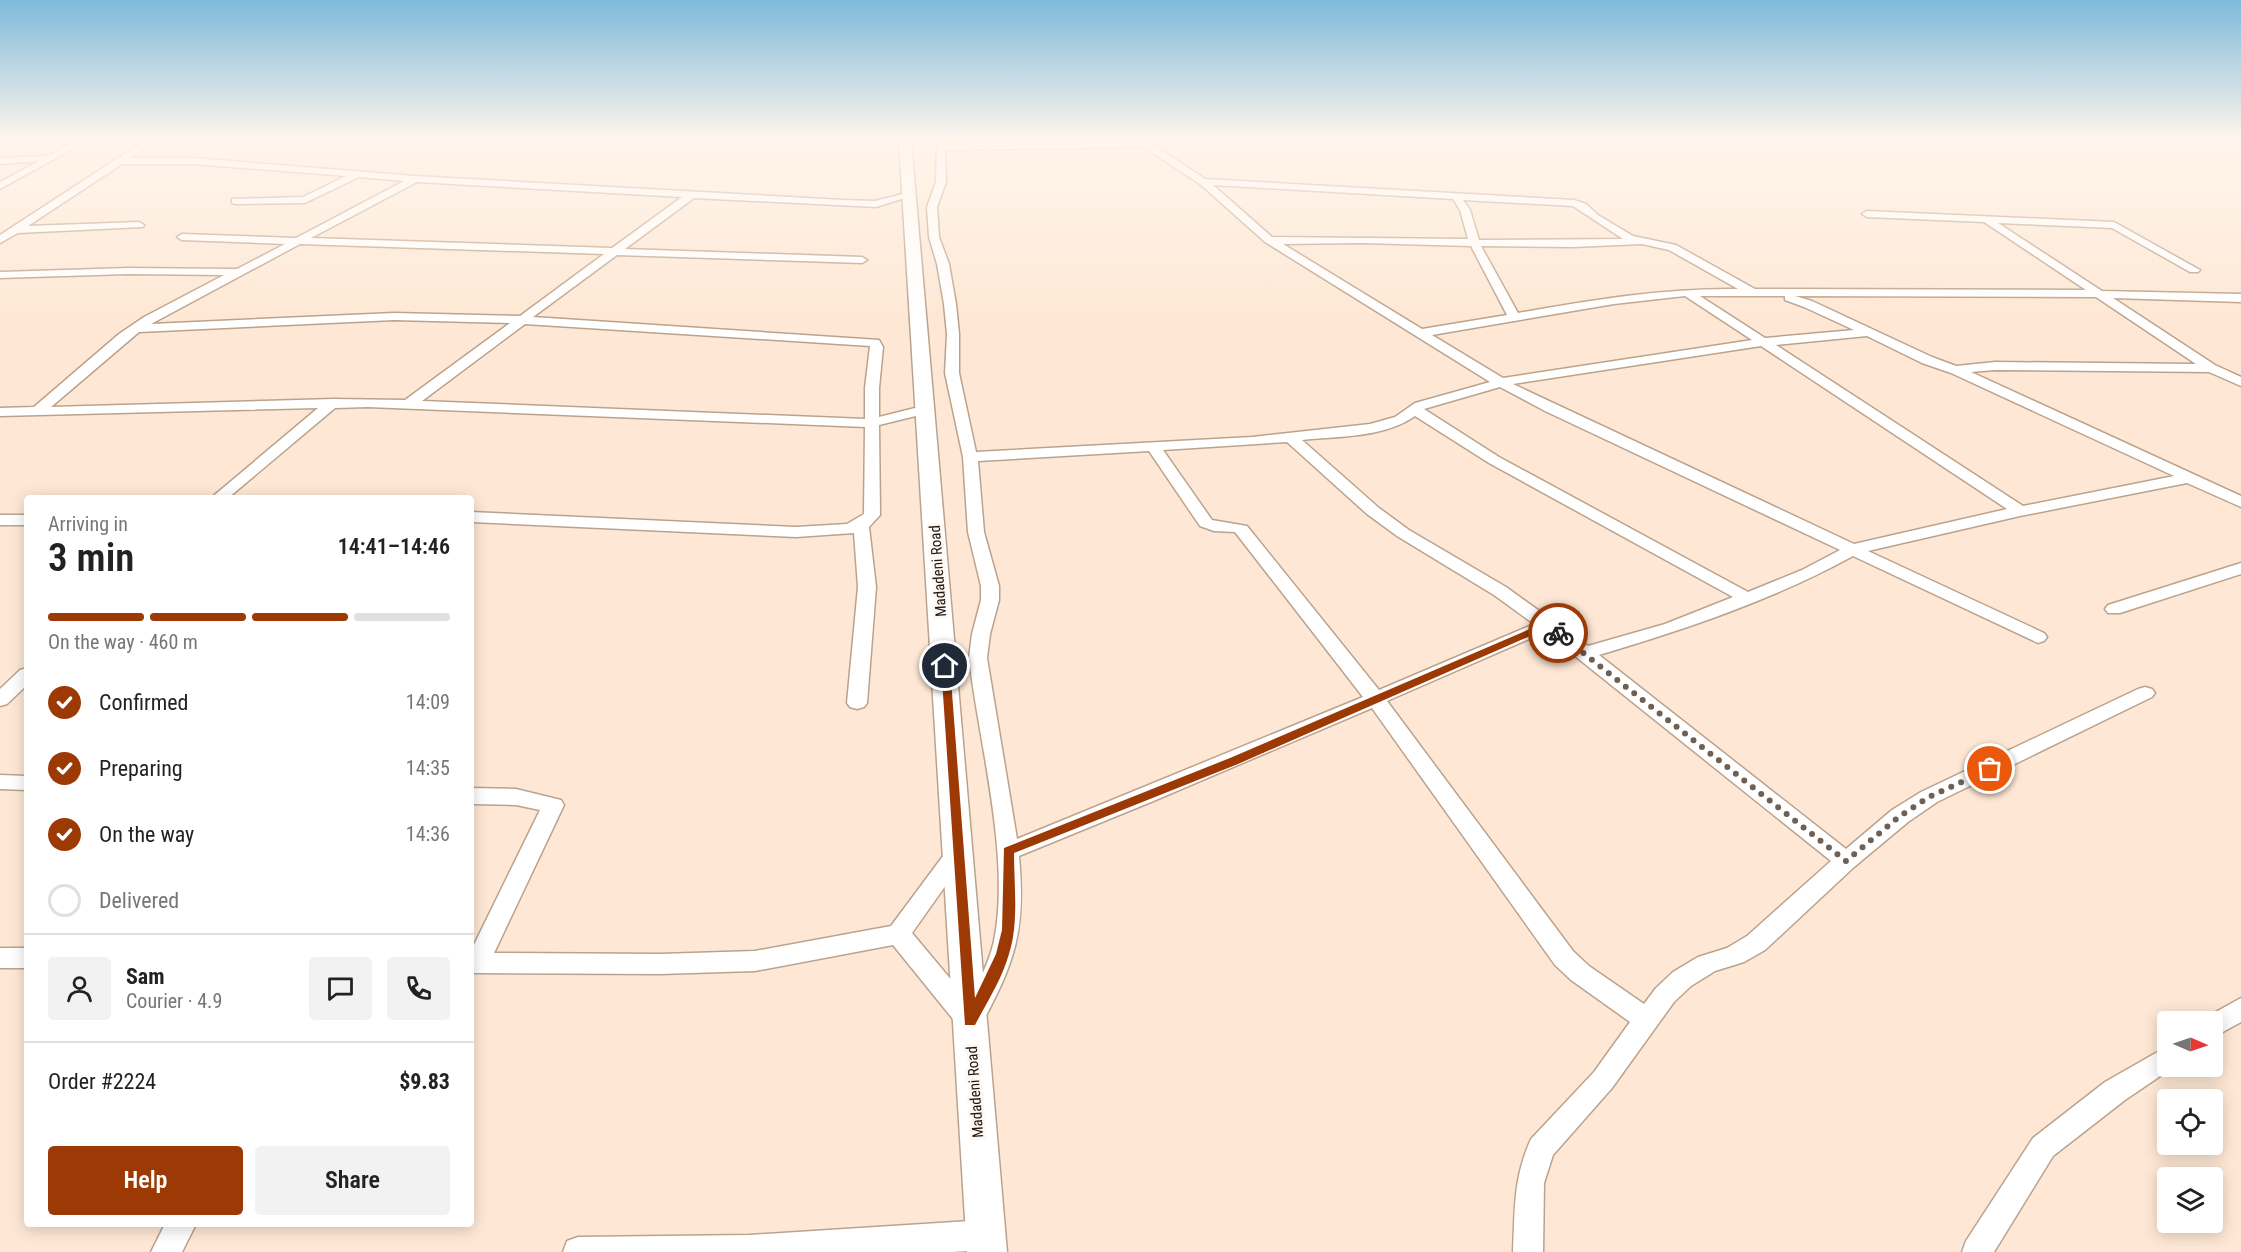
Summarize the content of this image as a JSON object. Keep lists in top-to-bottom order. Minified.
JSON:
{"streets":{"street":["Madadeni Road"]},"north":"right","page":{"heading":["3 min","Arriving in","14:41–14:46"],"panel":["Sam","Courier · 4.9","Order #2224","$9.83"],"bar":"On the way · 460 m","list":[["Confirmed","14:09"],["Preparing","14:35"],["On the way","14:36"],"Delivered"],"buttons":["Help","Share"]}}
